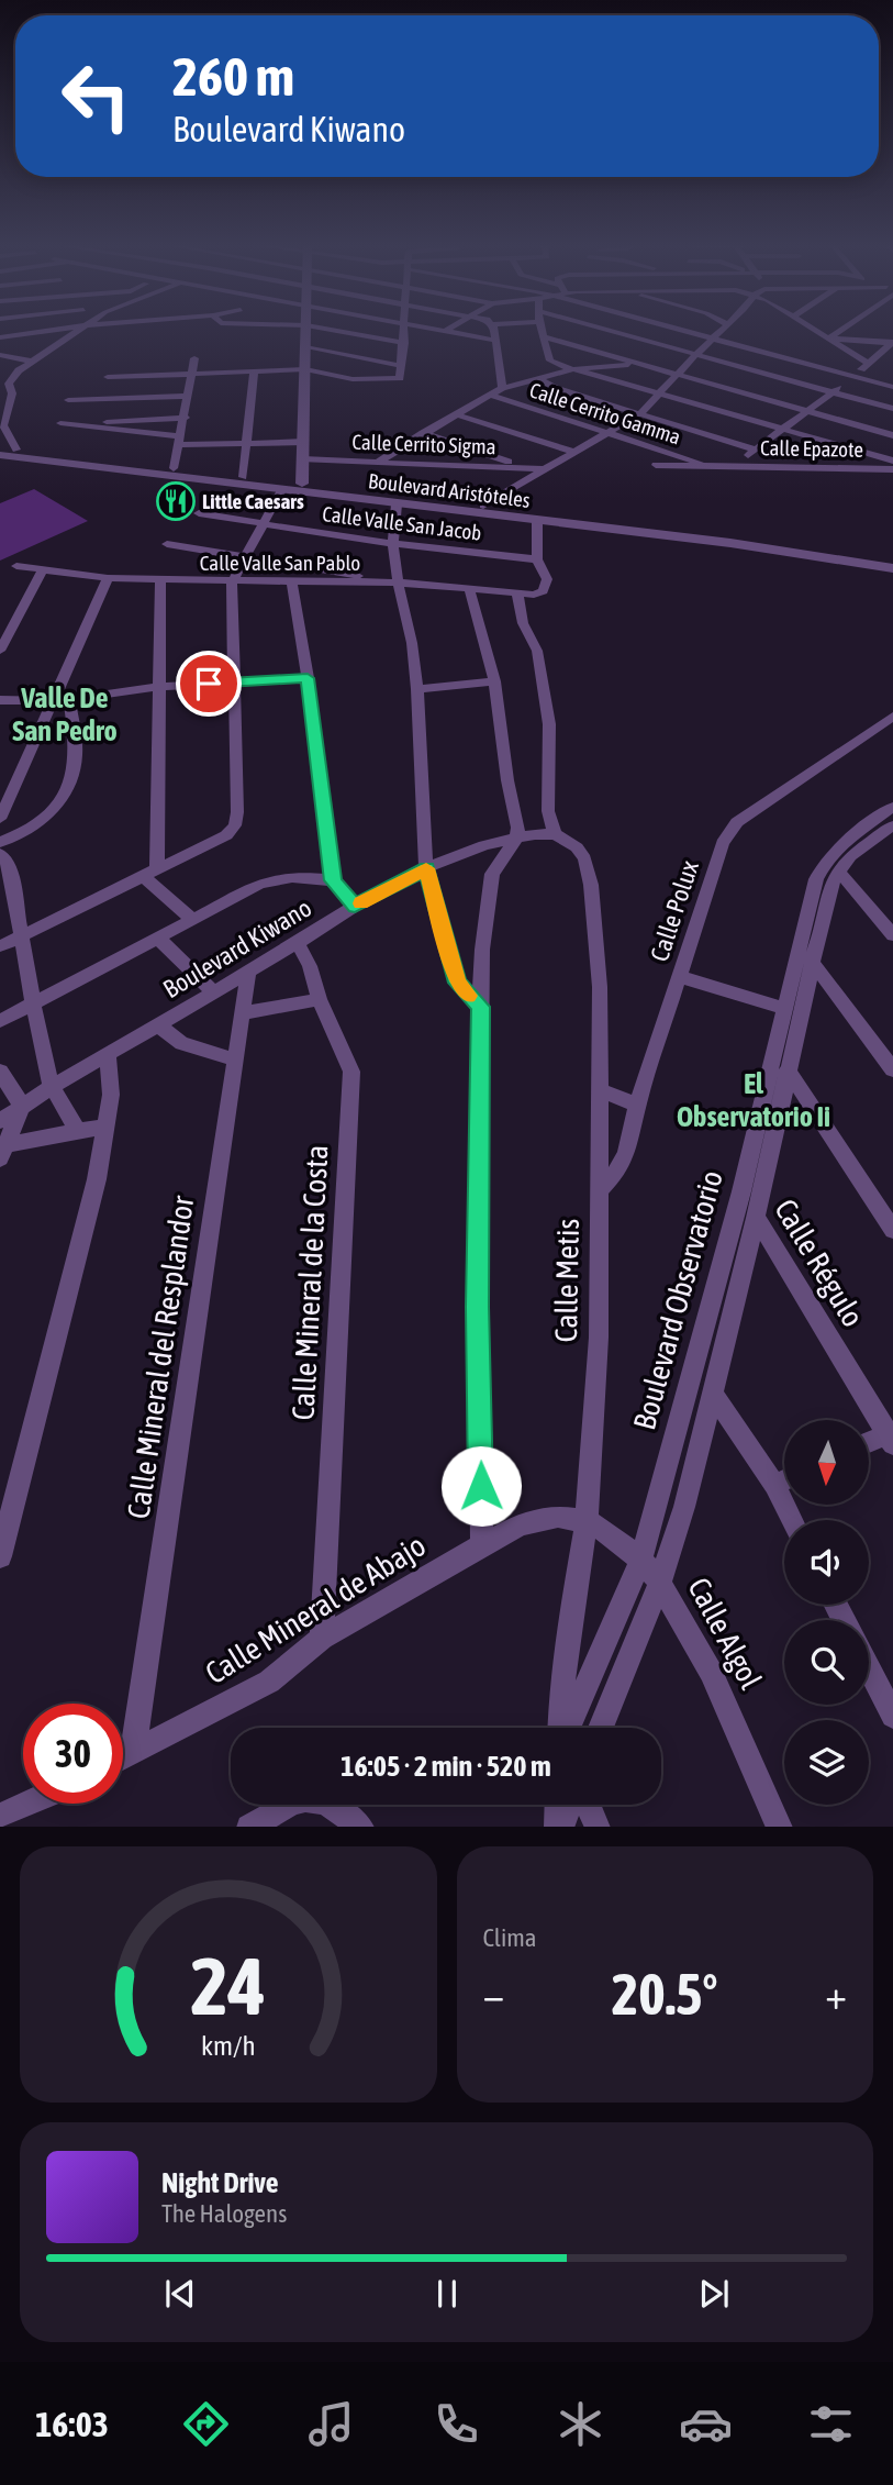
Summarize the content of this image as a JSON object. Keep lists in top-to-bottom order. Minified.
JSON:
{"streets":{"street":["Calle Cerrito Gamma","Calle Cerrito Sigma","Calle Epazote","Boulevard Aristóteles","Calle Valle San Jacob","Calle Valle San Pablo","Calle Polux","Boulevard Kiwano","Calle Régulo","Calle Metis","Calle Mineral de la Costa","Boulevard Observatorio","Calle Mineral del Resplandor","Calle Mineral de Abajo","Calle Algol"]},"crossings":[["Calle Cerrito Gamma","Calle Epazote"],["Calle Valle San Jacob","Calle Valle San Pablo"],["Calle Polux","Calle Metis"],["Boulevard Kiwano","Calle Metis"],["Boulevard Kiwano","Calle Mineral de la Costa"],["Boulevard Kiwano","Calle Mineral del Resplandor"],["Calle Régulo","Boulevard Observatorio"],["Calle Metis","Calle Mineral de Abajo"],["Calle Mineral de la Costa","Calle Mineral de Abajo"],["Boulevard Observatorio","Calle Algol"],["Calle Mineral del Resplandor","Calle Mineral de Abajo"]],"districts":["Valle De San Pedro","El Observatorio Ii"],"places":{"restaurant":["Little Caesars"]},"north":"bottom","page":{"turn":["260 m","Boulevard Kiwano"],"limit":"30","trip":"16:05 · 2 min · 520 m","tile":"Clima","heat":["−","20.5°","+"],"song":["Night Drive","The Halogens"],"tabs":"16:03","gauge":["24","km/h"]}}
